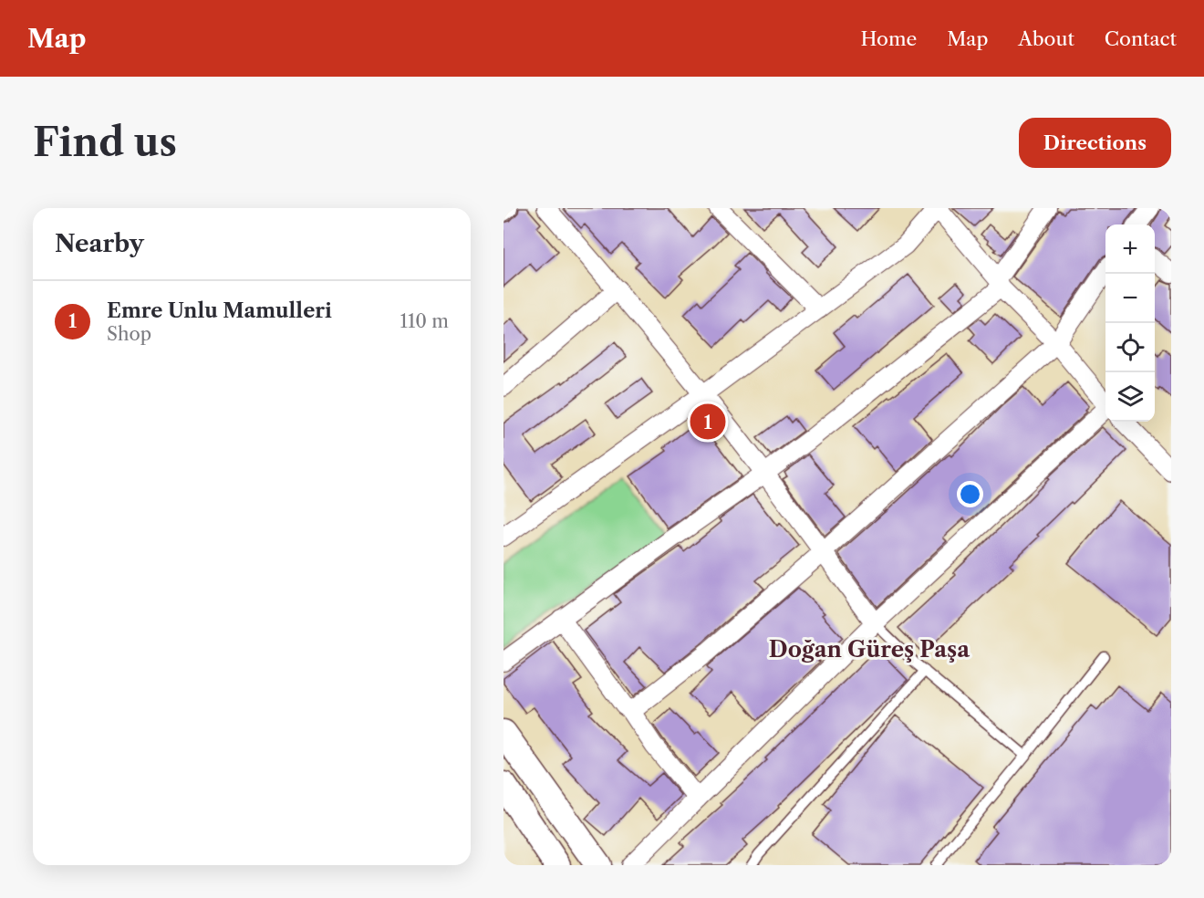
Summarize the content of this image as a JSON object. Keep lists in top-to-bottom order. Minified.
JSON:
{"districts":["Doğan Güreş Paşa"],"page":{"header":"Map","nav":["Home","Map","About","Contact"],"buttons":"Directions","title":"Find us","heading":"Nearby","map_buttons":["+","−"],"list":[{"mark":"1","name":"Emre Unlu Mamulleri","note":"Shop","value":"110 m"}],"pins":"1"}}
